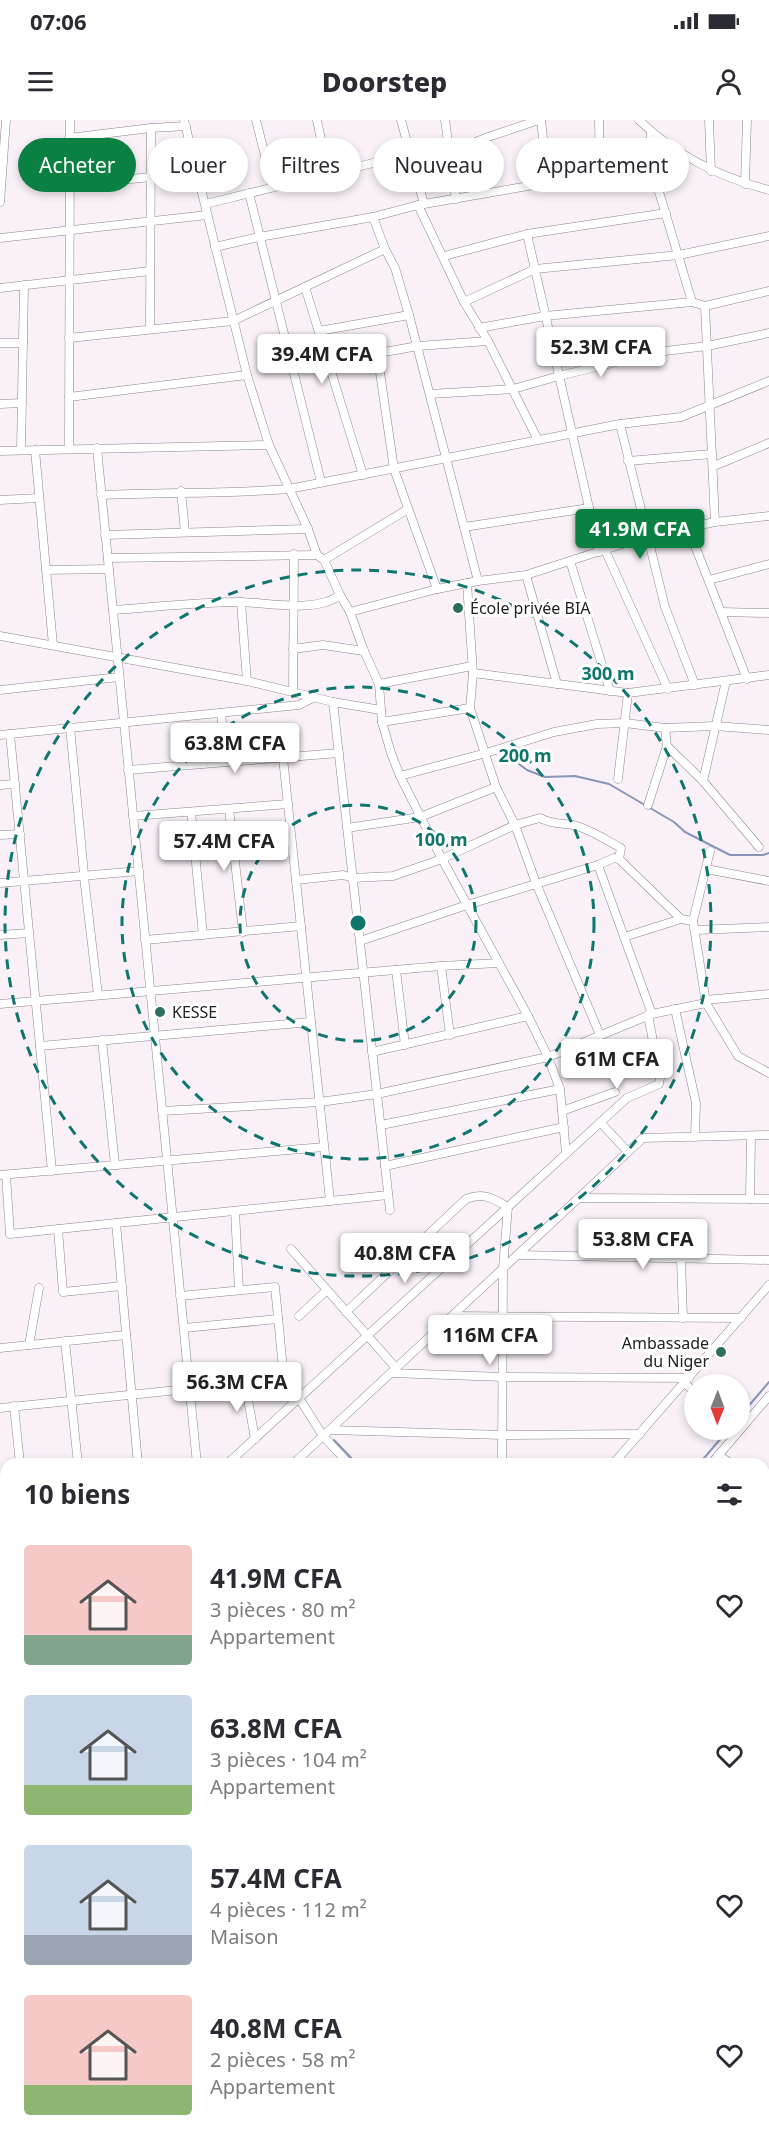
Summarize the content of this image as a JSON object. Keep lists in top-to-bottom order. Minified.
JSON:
{"places":["École privée BIA","KESSE","Ambassade du Niger"],"north":"bottom","page":{"status":"07:06","header":"Doorstep","chip":["Acheter","Louer","Filtres","Nouveau","Appartement"],"price":["52.3M CFA","39.4M CFA","41.9M CFA","63.8M CFA","57.4M CFA","61M CFA","53.8M CFA","40.8M CFA","116M CFA","56.3M CFA"],"heading":"10 biens","list":[{"name":"41.9M CFA","note":"3 pièces · 80 m² · Appartement"},{"name":"63.8M CFA","note":"3 pièces · 104 m² · Appartement"},{"name":"57.4M CFA","note":"4 pièces · 112 m² · Maison"},{"name":"40.8M CFA","note":"2 pièces · 58 m² · Appartement"}]},"rings":["300 m","200 m","100 m"]}
